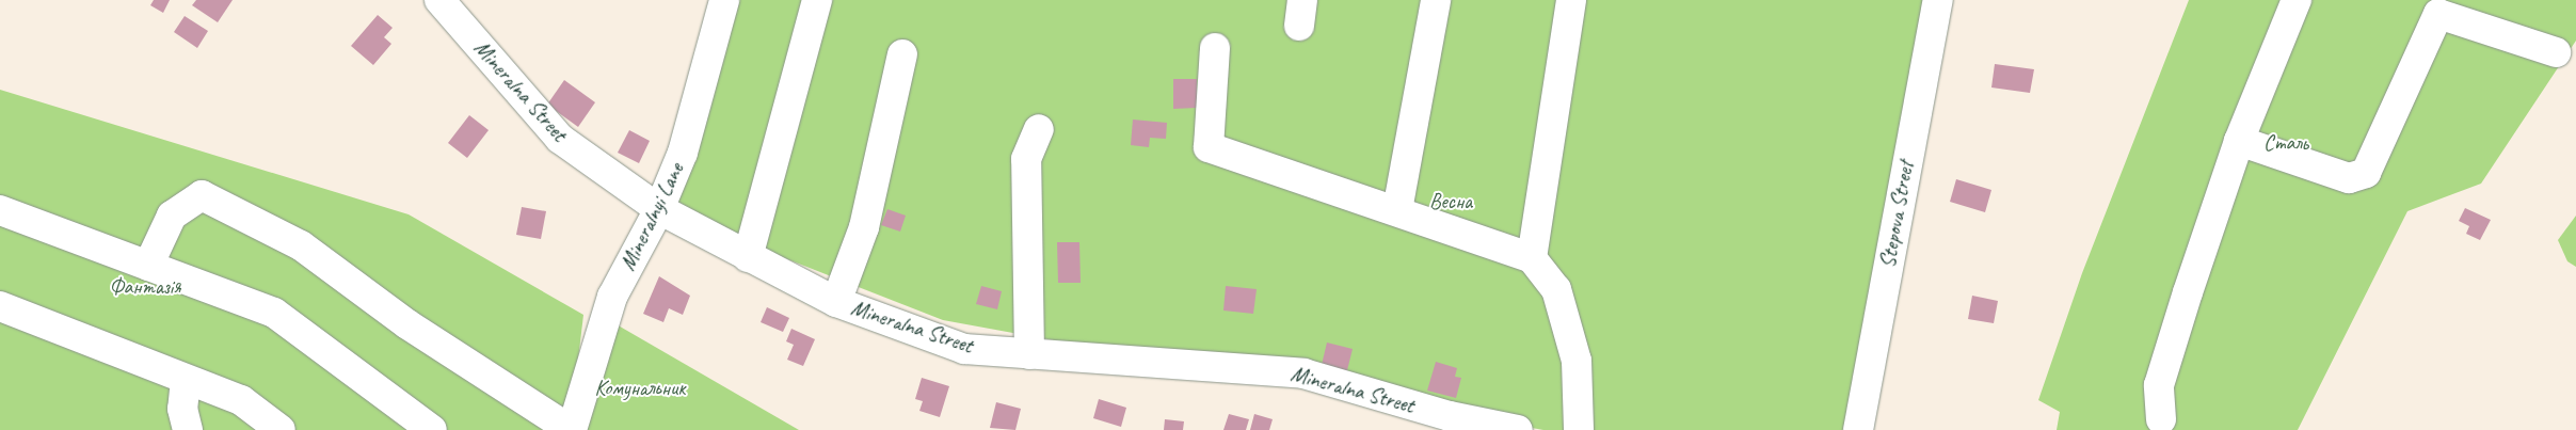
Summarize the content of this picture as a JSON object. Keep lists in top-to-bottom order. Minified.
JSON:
{"streets":{"street":["Mineralna Street","Stepova Street","Mineralnyi Lane"]},"crossings":[["Mineralna Street","Mineralnyi Lane"]],"parks":["Сталь","Весна","Фантазія","Комунальник"]}
